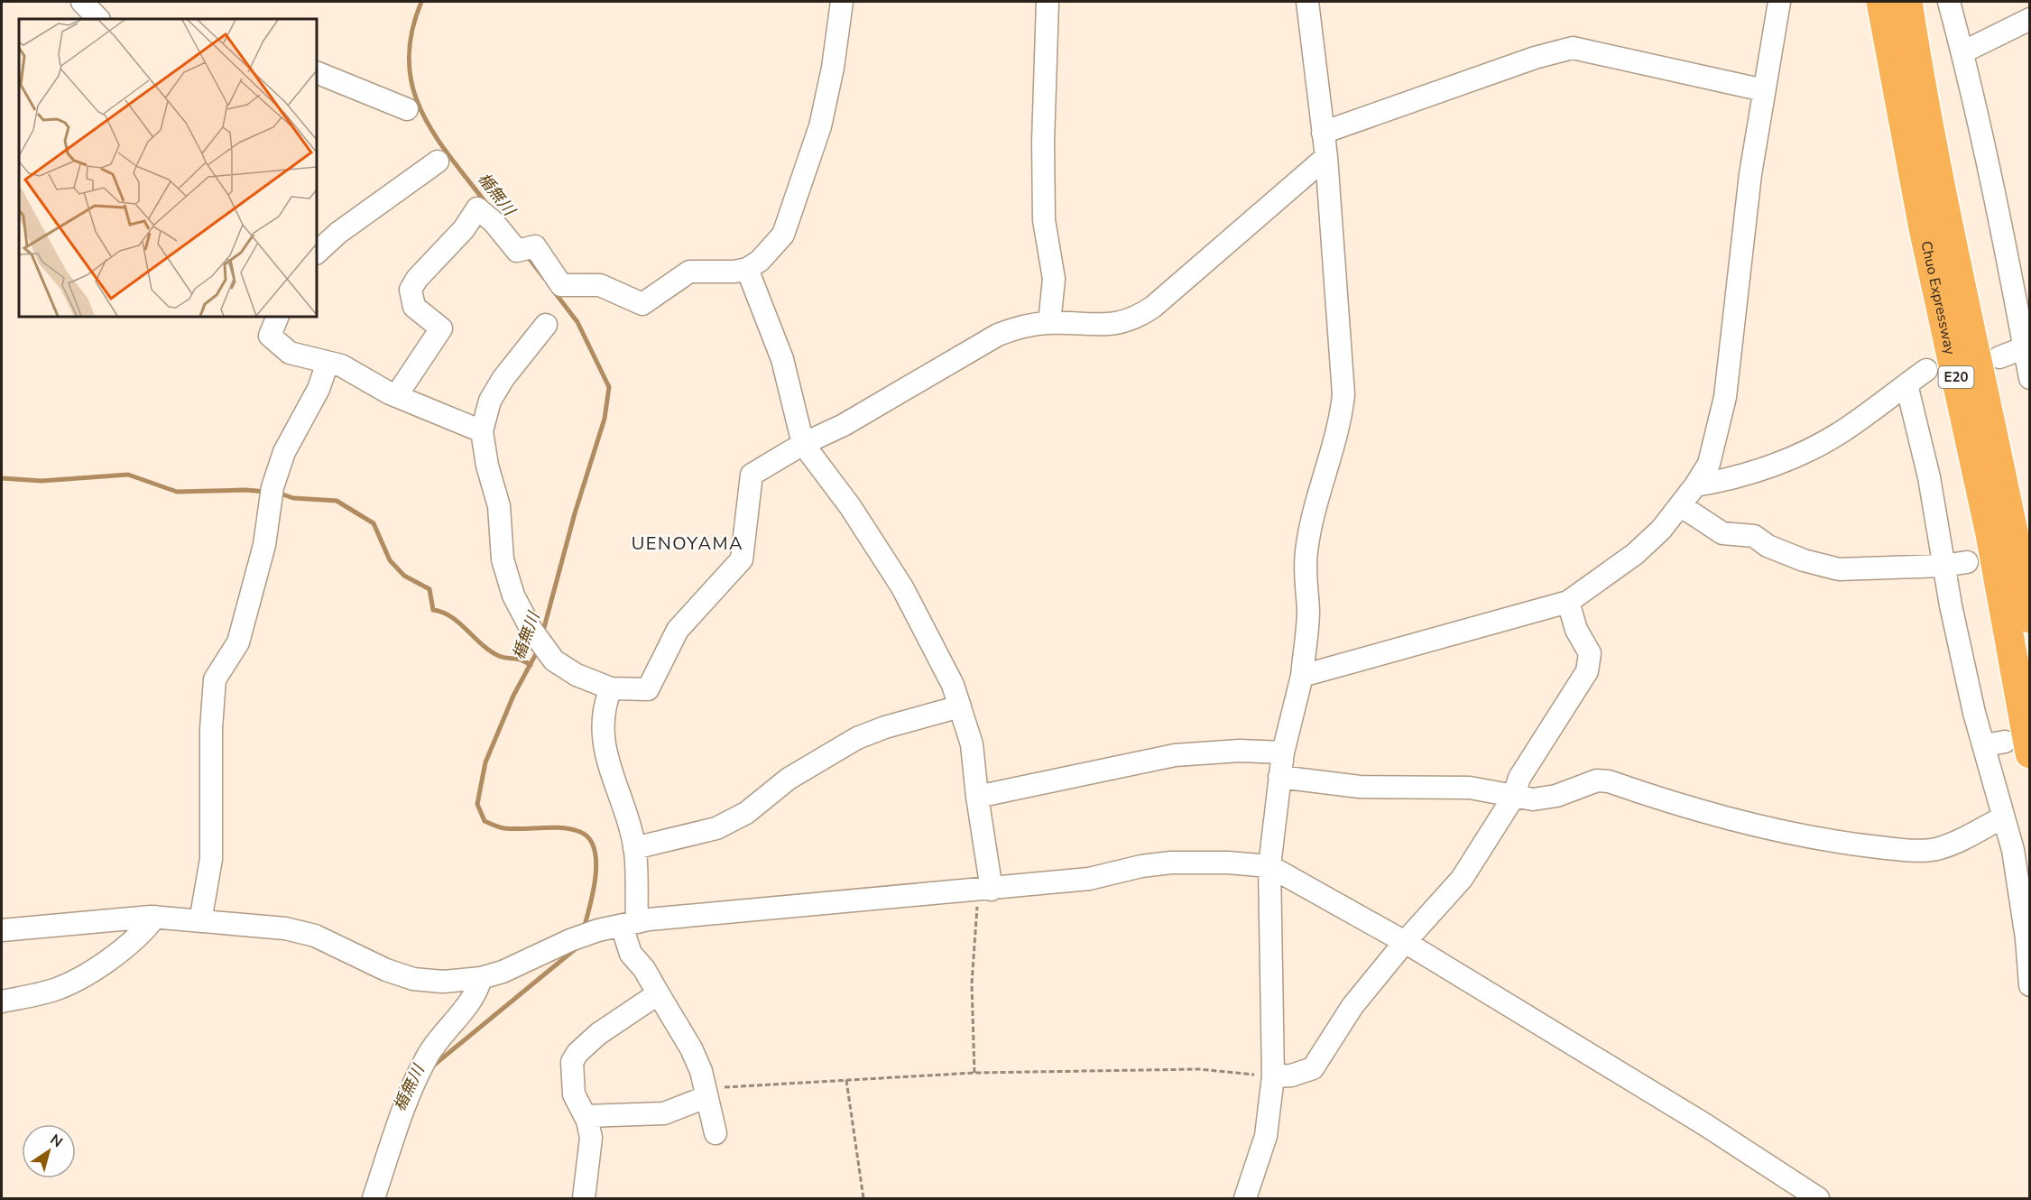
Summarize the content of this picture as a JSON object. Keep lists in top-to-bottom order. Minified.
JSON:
{"streets":{"highway":["Chuo Expressway","E20"]},"districts":["UENOYAMA"],"water":["楯無川"],"north":"top right"}
